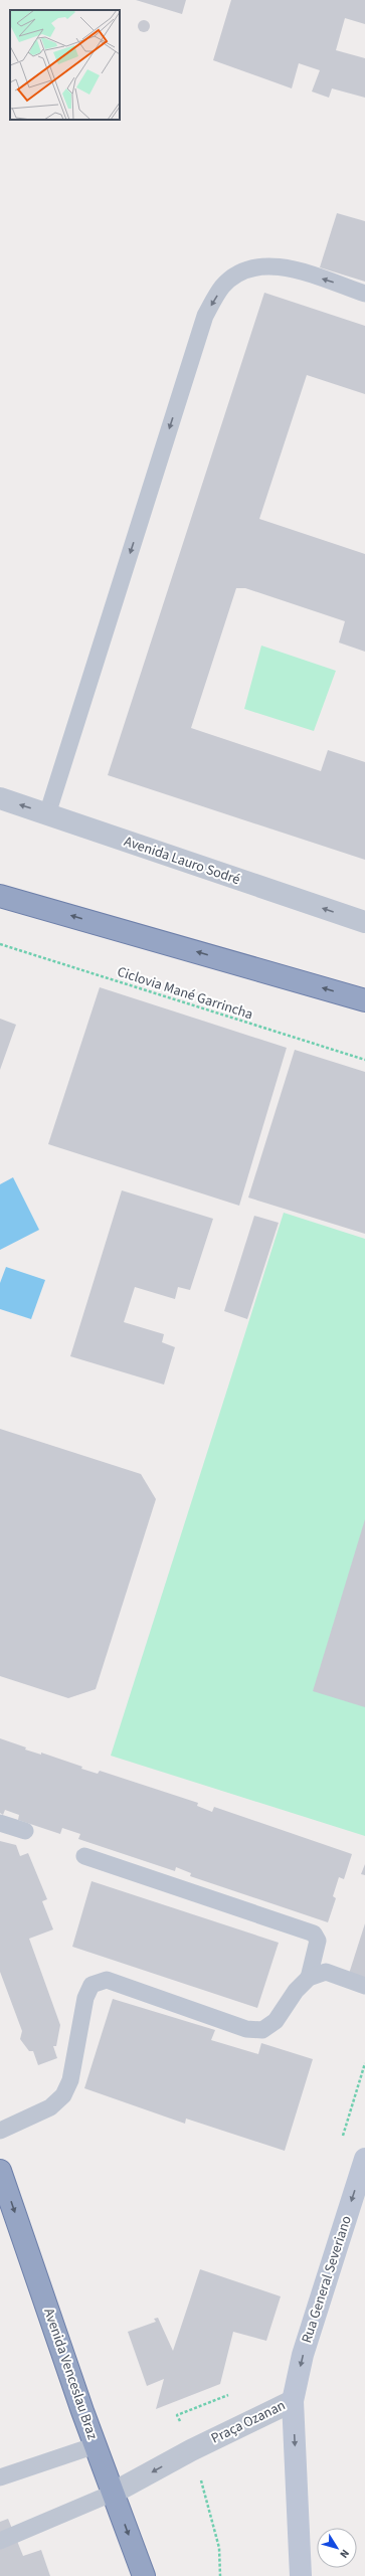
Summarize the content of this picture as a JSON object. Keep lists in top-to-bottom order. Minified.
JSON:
{"streets":{"highway":["Avenida Venceslau Braz"],"main road":["Rua General Severiano","Praça Ozanan"],"street":["Avenida Lauro Sodré"],"path":["Ciclovia Mané Garrincha"]},"crossings":[["Rua General Severiano","Praça Ozanan"],["Avenida Venceslau Braz","Praça Ozanan"]],"one_way":["Avenida Lauro Sodré","Rua General Severiano","Avenida Venceslau Braz","Praça Ozanan"],"north":"bottom right"}
